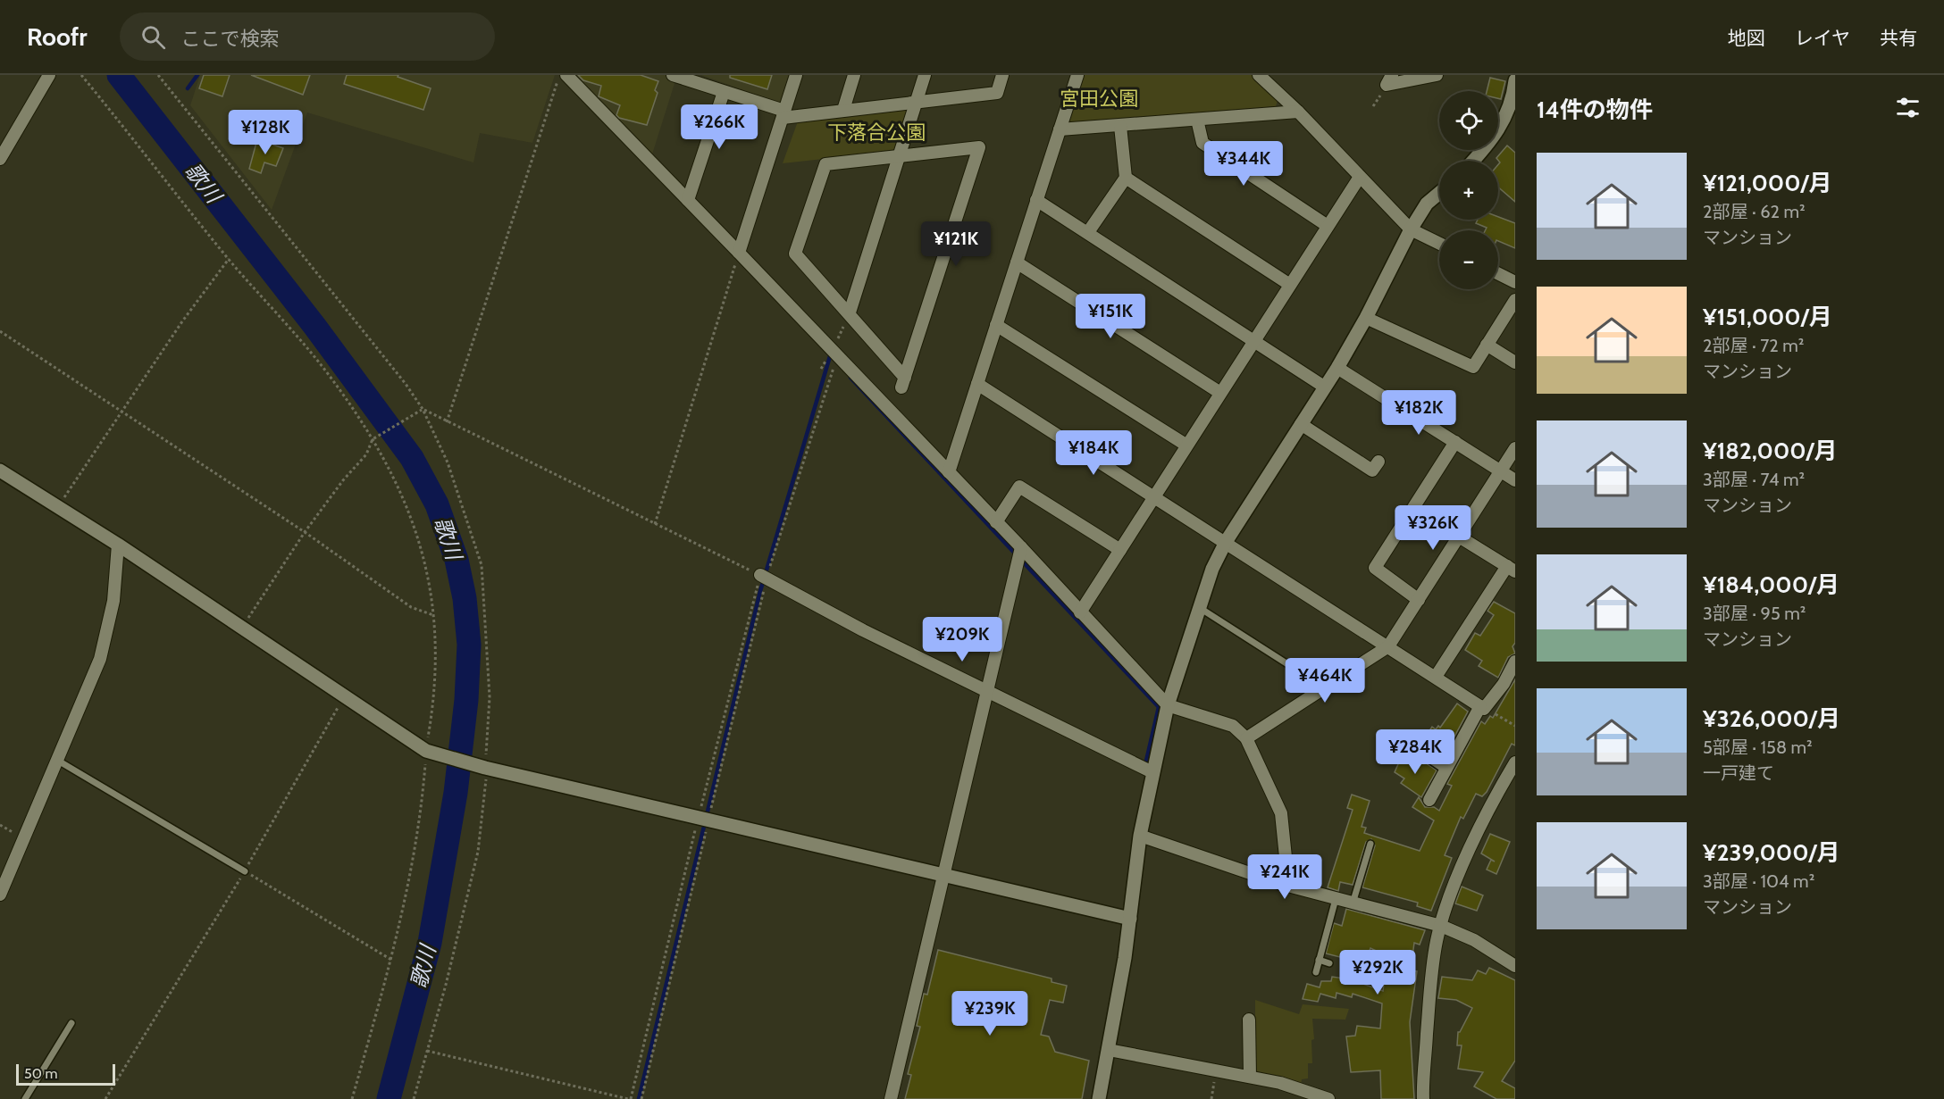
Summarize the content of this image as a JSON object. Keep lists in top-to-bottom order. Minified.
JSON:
{"water":["歌川"],"parks":["宮田公園","下落合公園"],"scale_bar":"50 m","page":{"header":"Roofr","search":"ここで検索","nav":["地図","レイヤ","共有"],"heading":"14件の物件","map_buttons":["+","−"],"price":["¥266K","¥128K","¥344K","¥121K","¥151K","¥182K","¥184K","¥326K","¥209K","¥464K","¥284K","¥241K","¥292K","¥239K"],"list":[{"name":"¥121,000/月","note":"2部屋 · 62 m² · マンション"},{"name":"¥151,000/月","note":"2部屋 · 72 m² · マンション"},{"name":"¥182,000/月","note":"3部屋 · 74 m² · マンション"},{"name":"¥184,000/月","note":"3部屋 · 95 m² · マンション"},{"name":"¥326,000/月","note":"5部屋 · 158 m² · 一戸建て"},{"name":"¥239,000/月","note":"3部屋 · 104 m² · マンション"}],"scale":"50 m"}}
